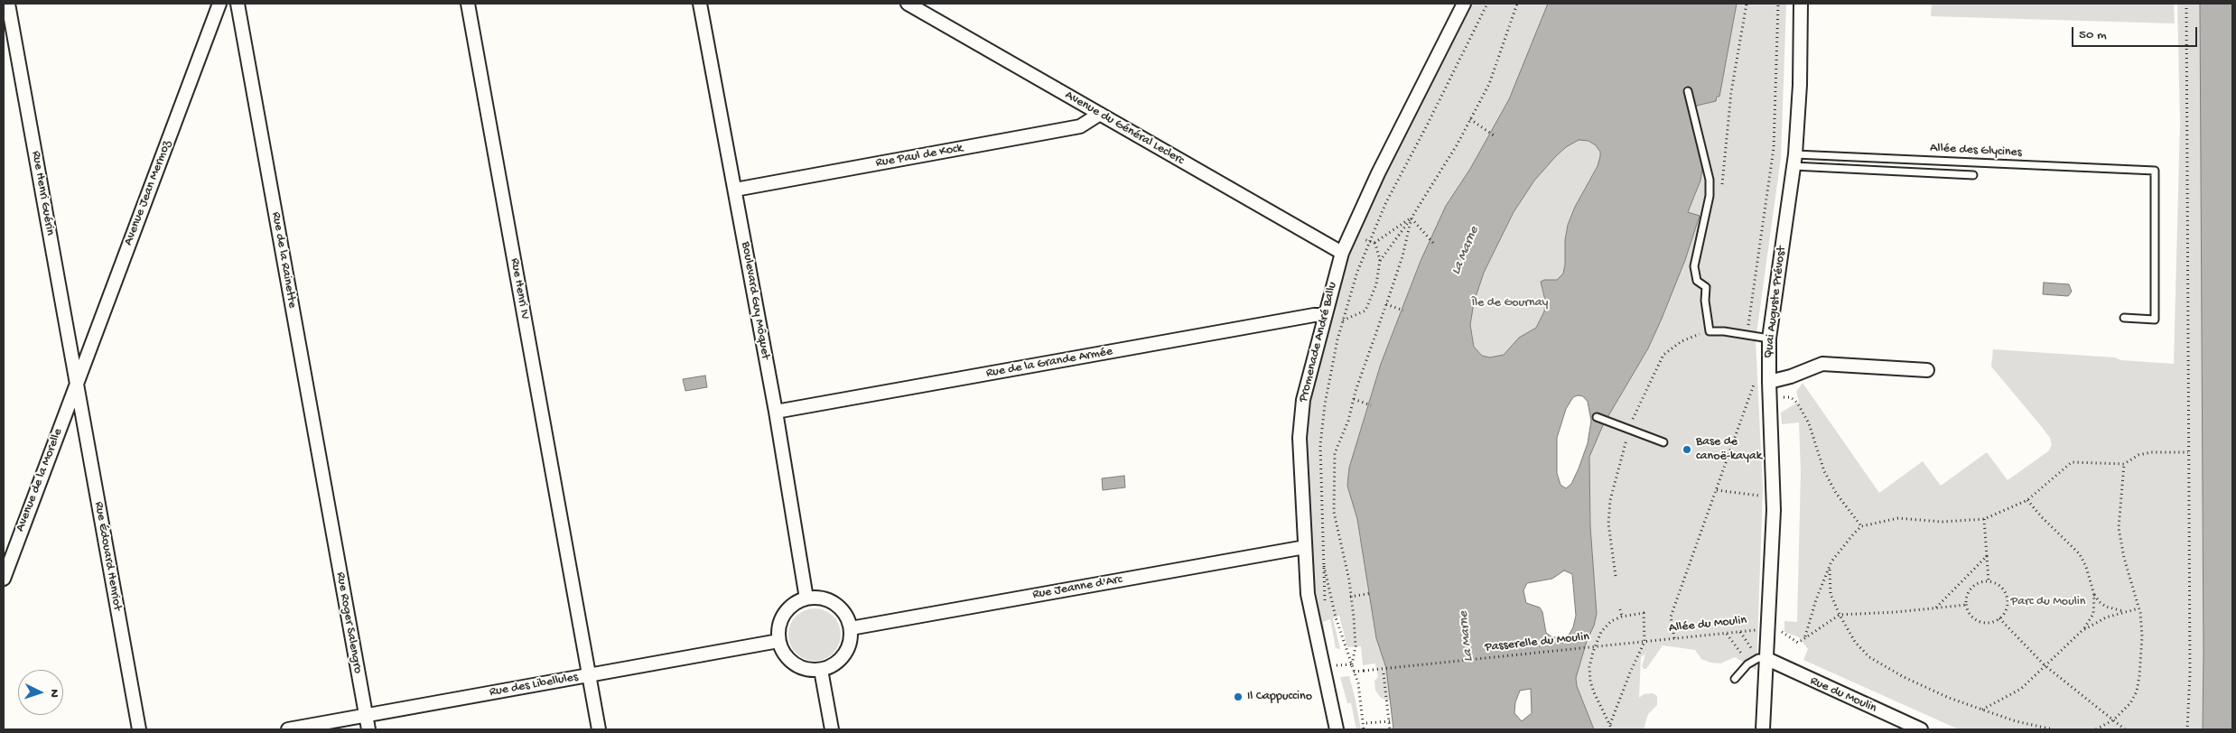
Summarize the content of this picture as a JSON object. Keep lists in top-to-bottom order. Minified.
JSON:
{"streets":{"street":["Avenue du Général Leclerc","Rue Paul de Kock","Rue Henri Guérin","Avenue Jean Mermoz","Rue de la Rainette","Rue Henri IV","Boulevard Guy Môquet","Quai Auguste Prévost","Promenade André Ballu","Rue de la Grande Armée","Avenue de la Morelle","Rue Édouard Henriot","Rue Jeanne d'Arc","Rue Roger Salengro","Rue des Libellules","Rue du Moulin"],"lane":["Allée des Glycines"],"path":["Allée du Moulin","Passerelle du Moulin"]},"crossings":[["Avenue du Général Leclerc","Rue Paul de Kock"],["Avenue du Général Leclerc","Promenade André Ballu"],["Allée des Glycines","Quai Auguste Prévost"],["Rue Paul de Kock","Boulevard Guy Môquet"],["Rue Henri Guérin","Avenue Jean Mermoz"],["Rue Henri Guérin","Avenue de la Morelle"],["Rue Henri Guérin","Rue Édouard Henriot"],["Avenue Jean Mermoz","Avenue de la Morelle"],["Avenue Jean Mermoz","Rue Édouard Henriot"],["Rue de la Rainette","Rue Roger Salengro"],["Rue Henri IV","Rue des Libellules"],["Boulevard Guy Môquet","Rue de la Grande Armée"],["Boulevard Guy Môquet","Rue Jeanne d'Arc"],["Boulevard Guy Môquet","Rue des Libellules"],["Quai Auguste Prévost","Allée du Moulin"],["Quai Auguste Prévost","Rue du Moulin"],["Promenade André Ballu","Rue de la Grande Armée"],["Promenade André Ballu","Rue Jeanne d'Arc"],["Avenue de la Morelle","Rue Édouard Henriot"],["Rue Jeanne d'Arc","Rue des Libellules"],["Rue Roger Salengro","Rue des Libellules"],["Allée du Moulin","Passerelle du Moulin"]],"water":["La Marne"],"parks":["Île de Gournay","Parc du Moulin"],"places":["Base de canoë-kayak","Il Cappuccino"],"scale_bar":"50 m","north":"right"}
